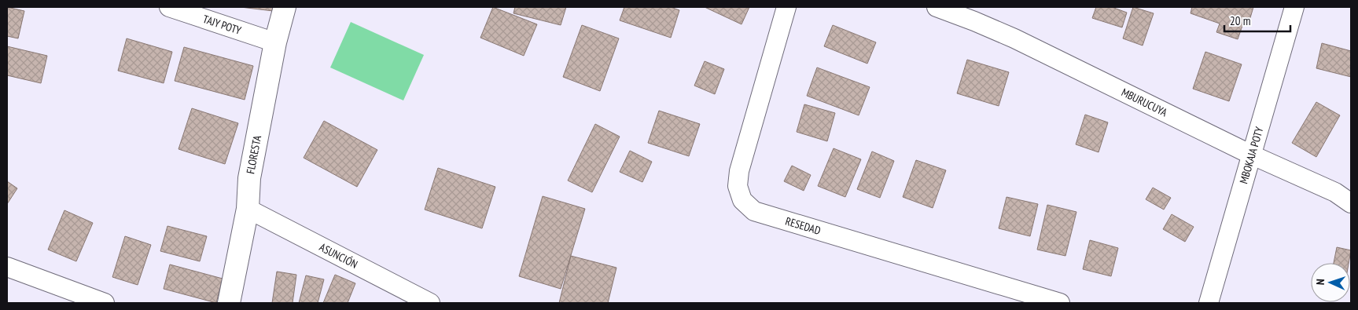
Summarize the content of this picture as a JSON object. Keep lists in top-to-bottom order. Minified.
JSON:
{"streets":{"street":["TAJY POTY","MBURUCUYA","FLORESTA","MBOKAJA POTY","RESEDAD","ASUNCIÓN"]},"crossings":[["TAJY POTY","FLORESTA"],["MBURUCUYA","MBOKAJA POTY"],["FLORESTA","ASUNCIÓN"]],"scale_bar":"20 m","north":"left"}
